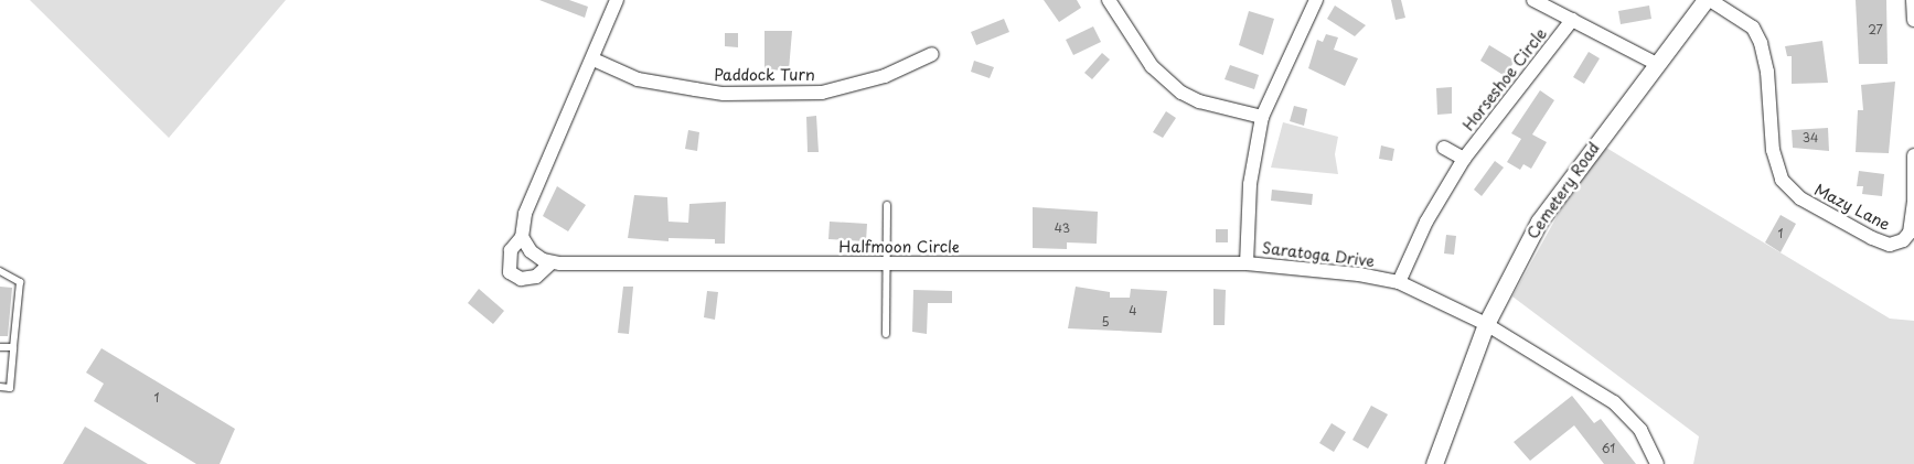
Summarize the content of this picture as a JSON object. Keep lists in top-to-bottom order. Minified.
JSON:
{"streets":{"street":["Paddock Turn","Horseshoe Circle","Cemetery Road","Mazy Lane","Halfmoon Circle","Saratoga Drive"]},"crossings":[["Horseshoe Circle","Saratoga Drive"],["Cemetery Road","Mazy Lane"],["Cemetery Road","Saratoga Drive"],["Halfmoon Circle","Saratoga Drive"]],"house_numbers":["27","34","43","1","4","5","1","61"]}
